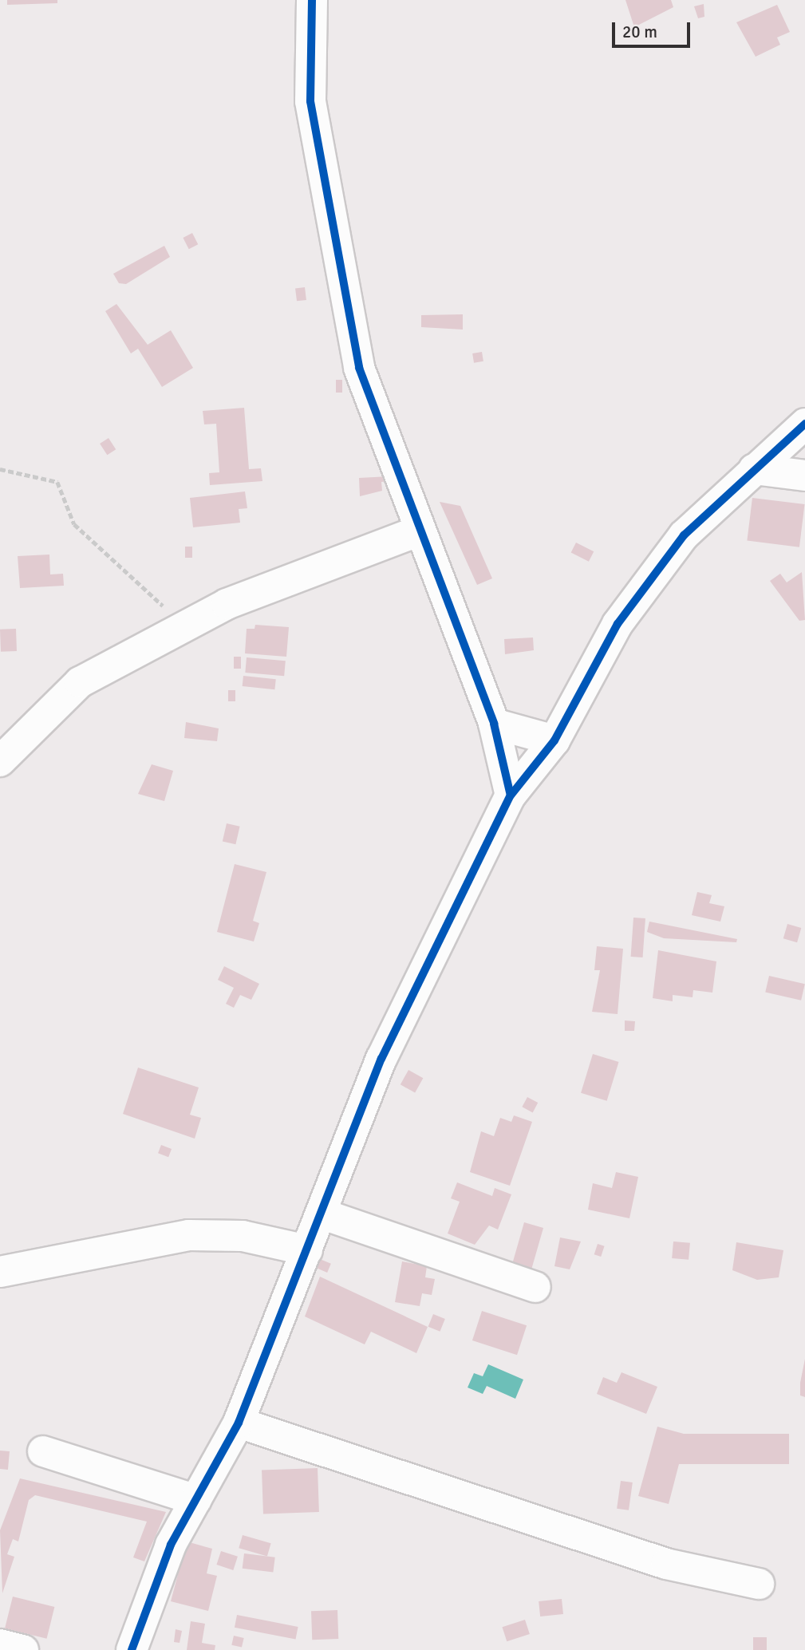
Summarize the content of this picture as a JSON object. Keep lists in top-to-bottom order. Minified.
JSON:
{"scale_bar":"20 m"}
